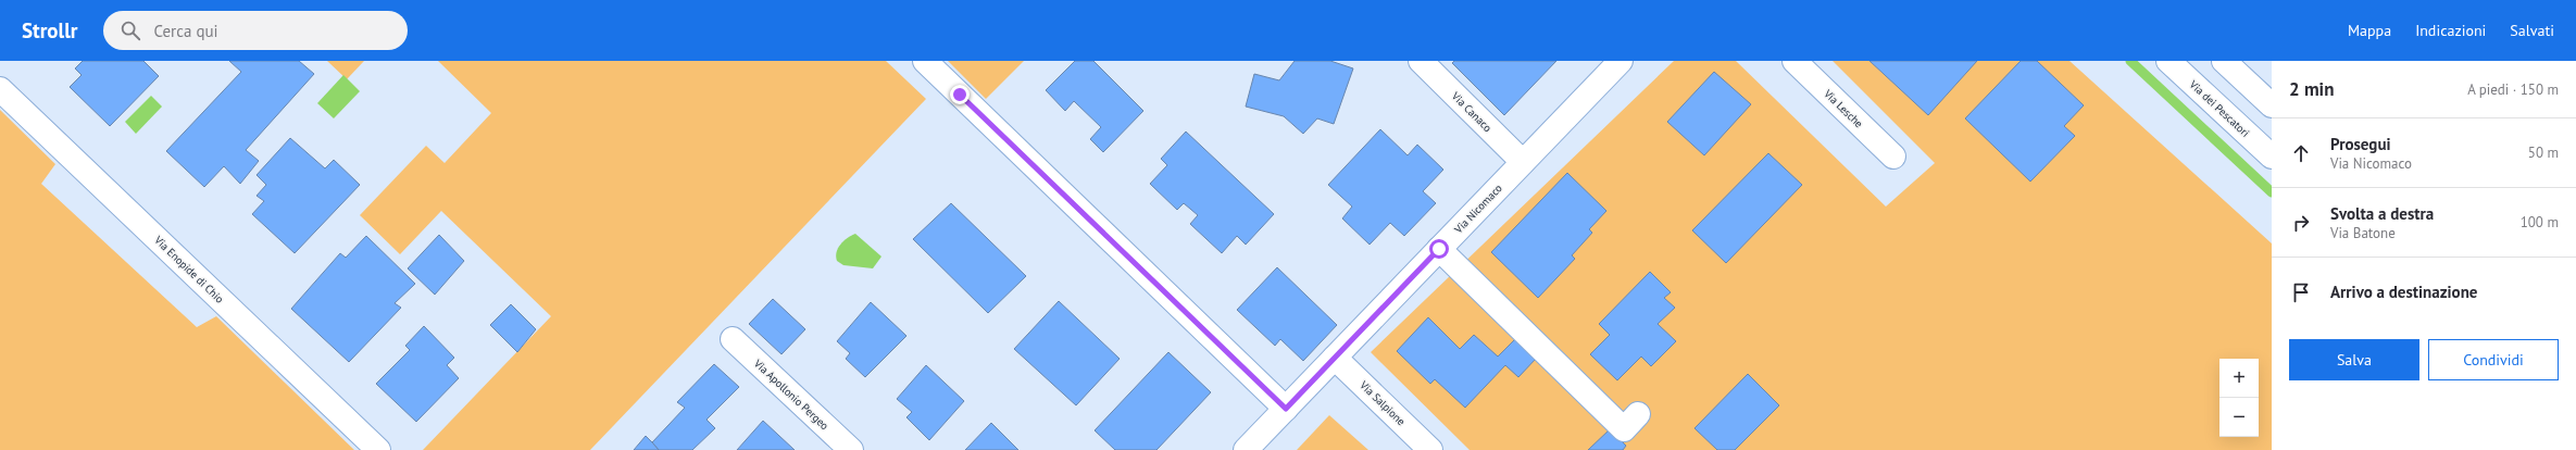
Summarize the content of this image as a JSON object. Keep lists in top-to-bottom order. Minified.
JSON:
{"streets":{"street":["Via Lesche","Via dei Pescatori","Via Canaco","Via Nicomaco","Via Enopide di Chio","Via Apollonio Pergeo","Via Salpione"]},"crossings":[["Via Canaco","Via Nicomaco"],["Via Nicomaco","Via Salpione"]],"page":{"header":"Strollr","search":"Cerca qui","nav":["Mappa","Indicazioni","Salvati"],"heading":["2 min","A piedi · 150 m"],"list":[["Prosegui","Via Nicomaco","50 m"],["Svolta a destra","Via Batone","100 m"],"Arrivo a destinazione"],"buttons":["Salva","Condividi"],"map_buttons":["+","−"]}}
